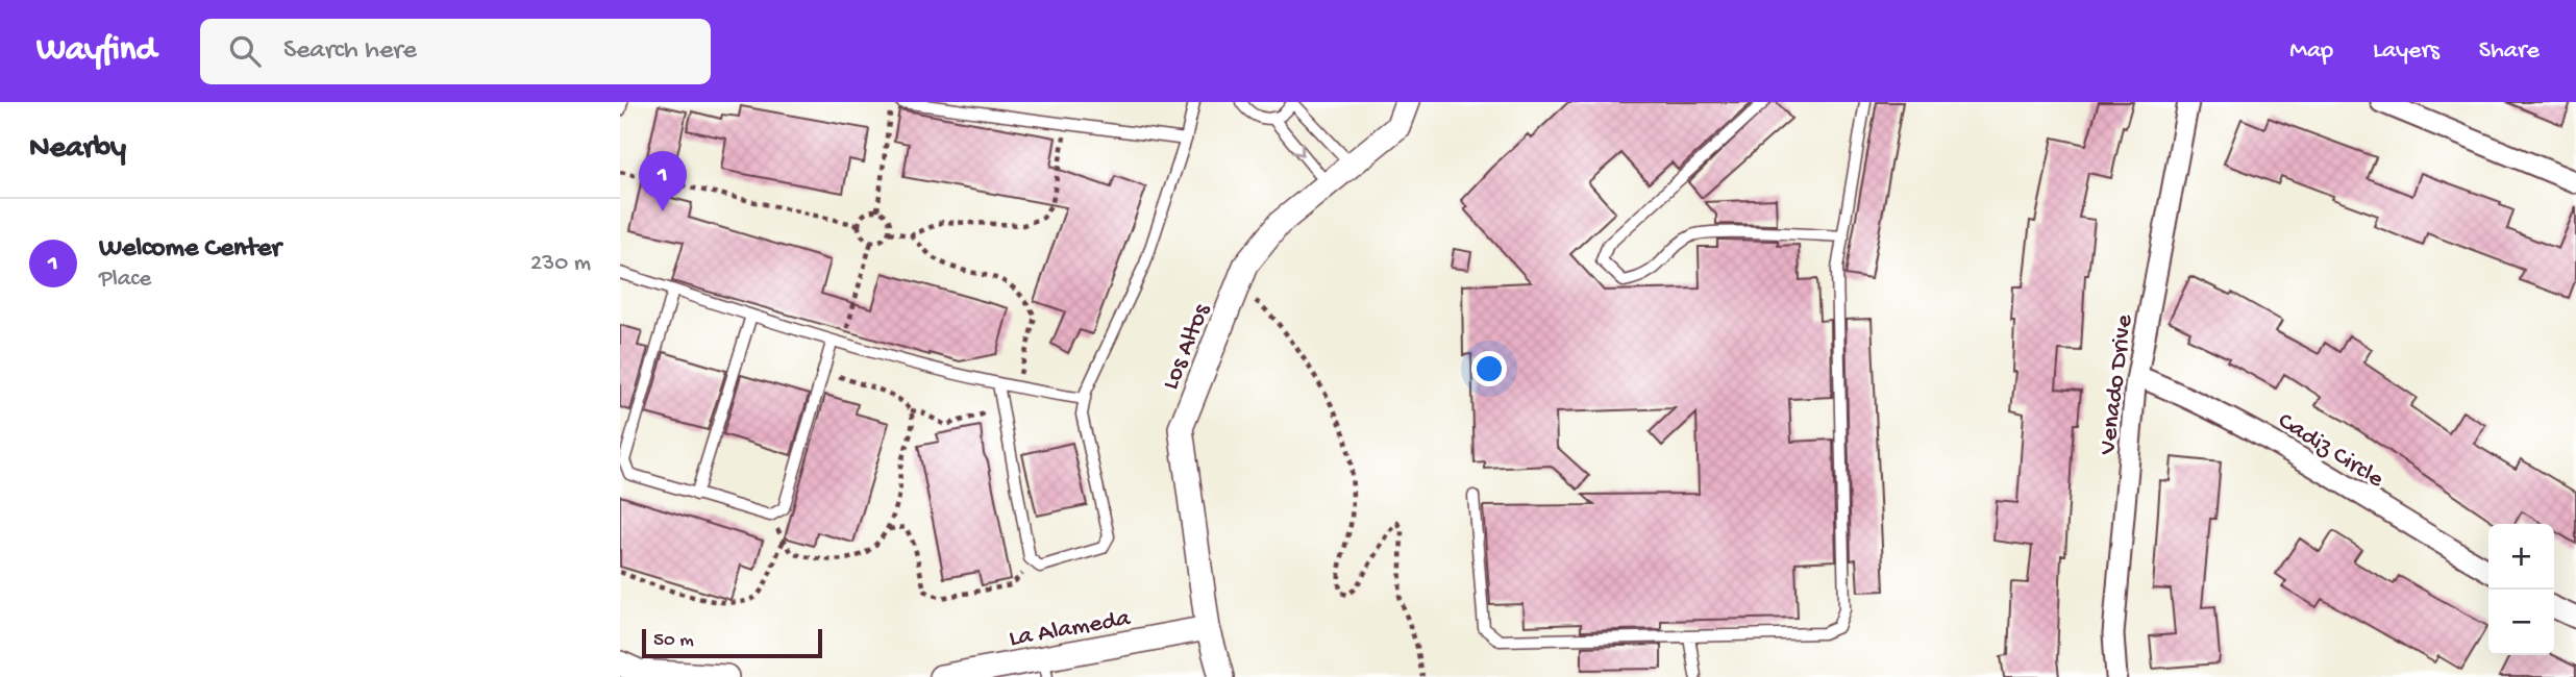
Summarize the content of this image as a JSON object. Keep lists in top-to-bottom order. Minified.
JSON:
{"streets":{"street":["Los Altos","Venado Drive","Cadiz Circle","La Alameda"]},"crossings":[["Los Altos","La Alameda"],["Venado Drive","Cadiz Circle"]],"scale_bar":"50 m","page":{"header":"Wayfind","search":"Search here","nav":["Map","Layers","Share"],"heading":"Nearby","pins":"1","list":[{"mark":"1","name":"Welcome Center","note":"Place","value":"230 m"}],"map_buttons":["+","−"],"scale":"50 m"}}
